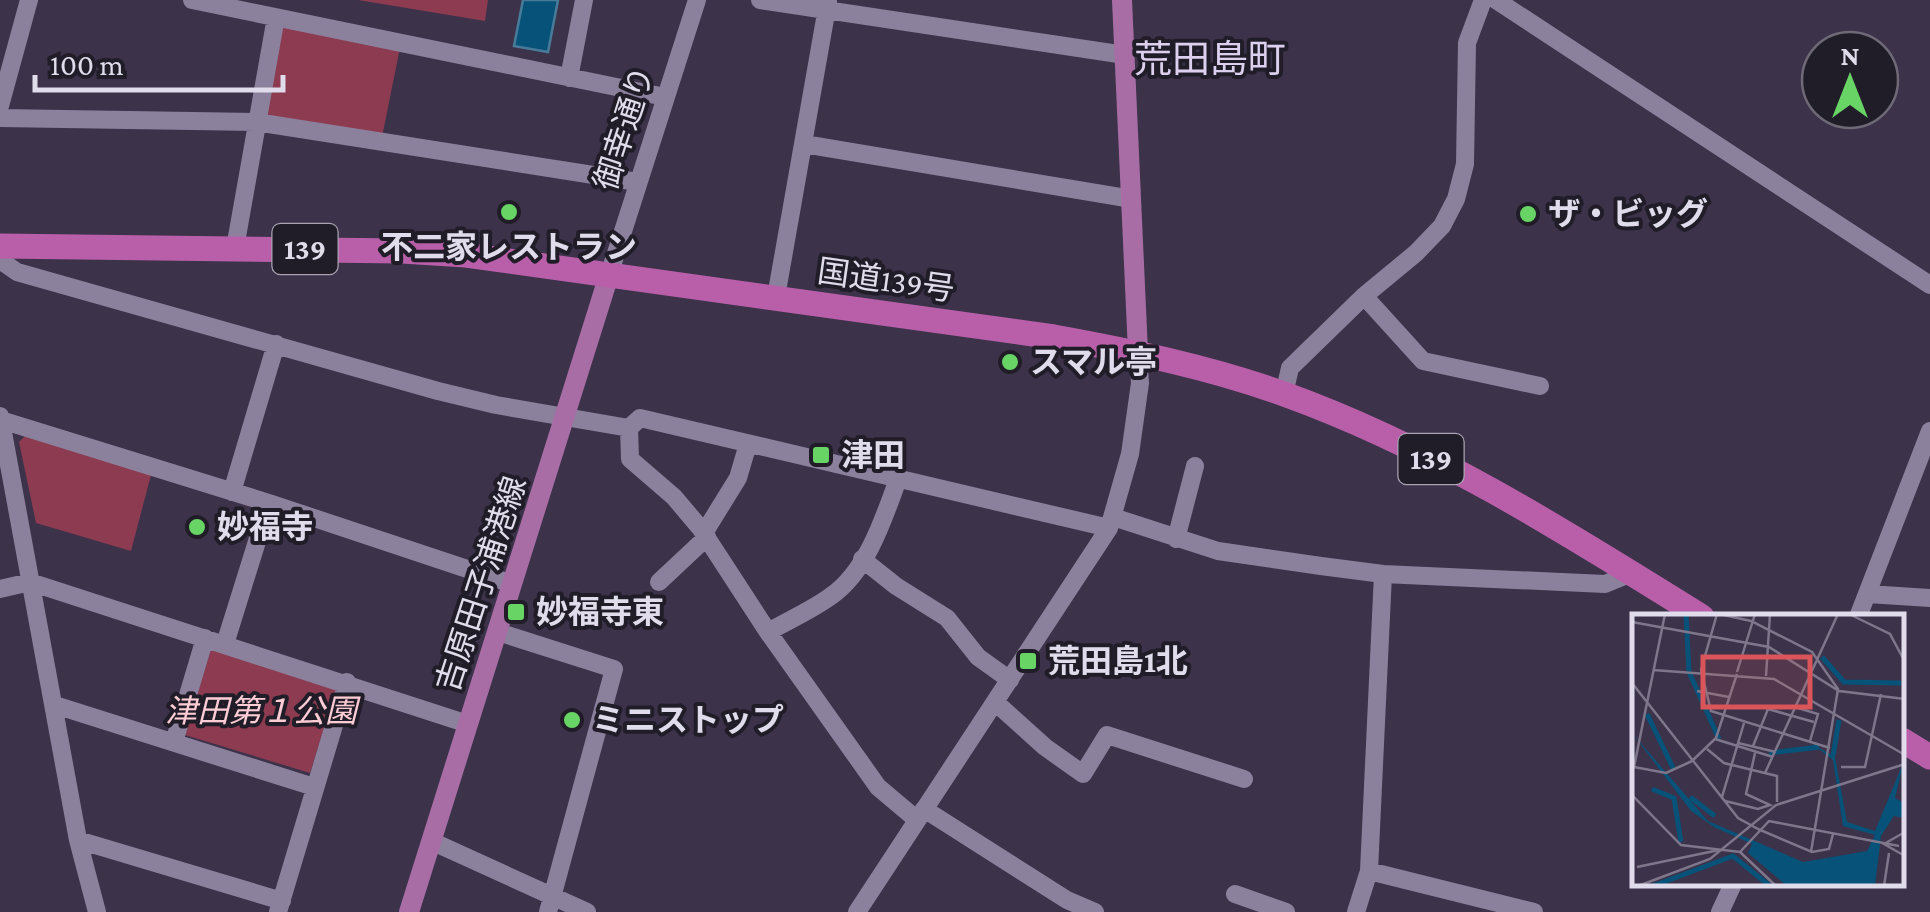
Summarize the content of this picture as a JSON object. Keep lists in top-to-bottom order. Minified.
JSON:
{"streets":{"highway":["139","国道139号"],"main road":["吉原田子浦港線"],"street":["御幸通り"]},"crossings":[["御幸通り","国道139号"],["御幸通り","吉原田子浦港線"],["国道139号","吉原田子浦港線"]],"districts":["荒田島町"],"parks":["津田第１公園"],"places":{"other":["不二家レストラン","ザ・ビッグ","スマル亭","妙福寺","ミニストップ"],"transit":["津田","妙福寺東","荒田島1北"]},"scale_bar":"100 m","north":"top"}
